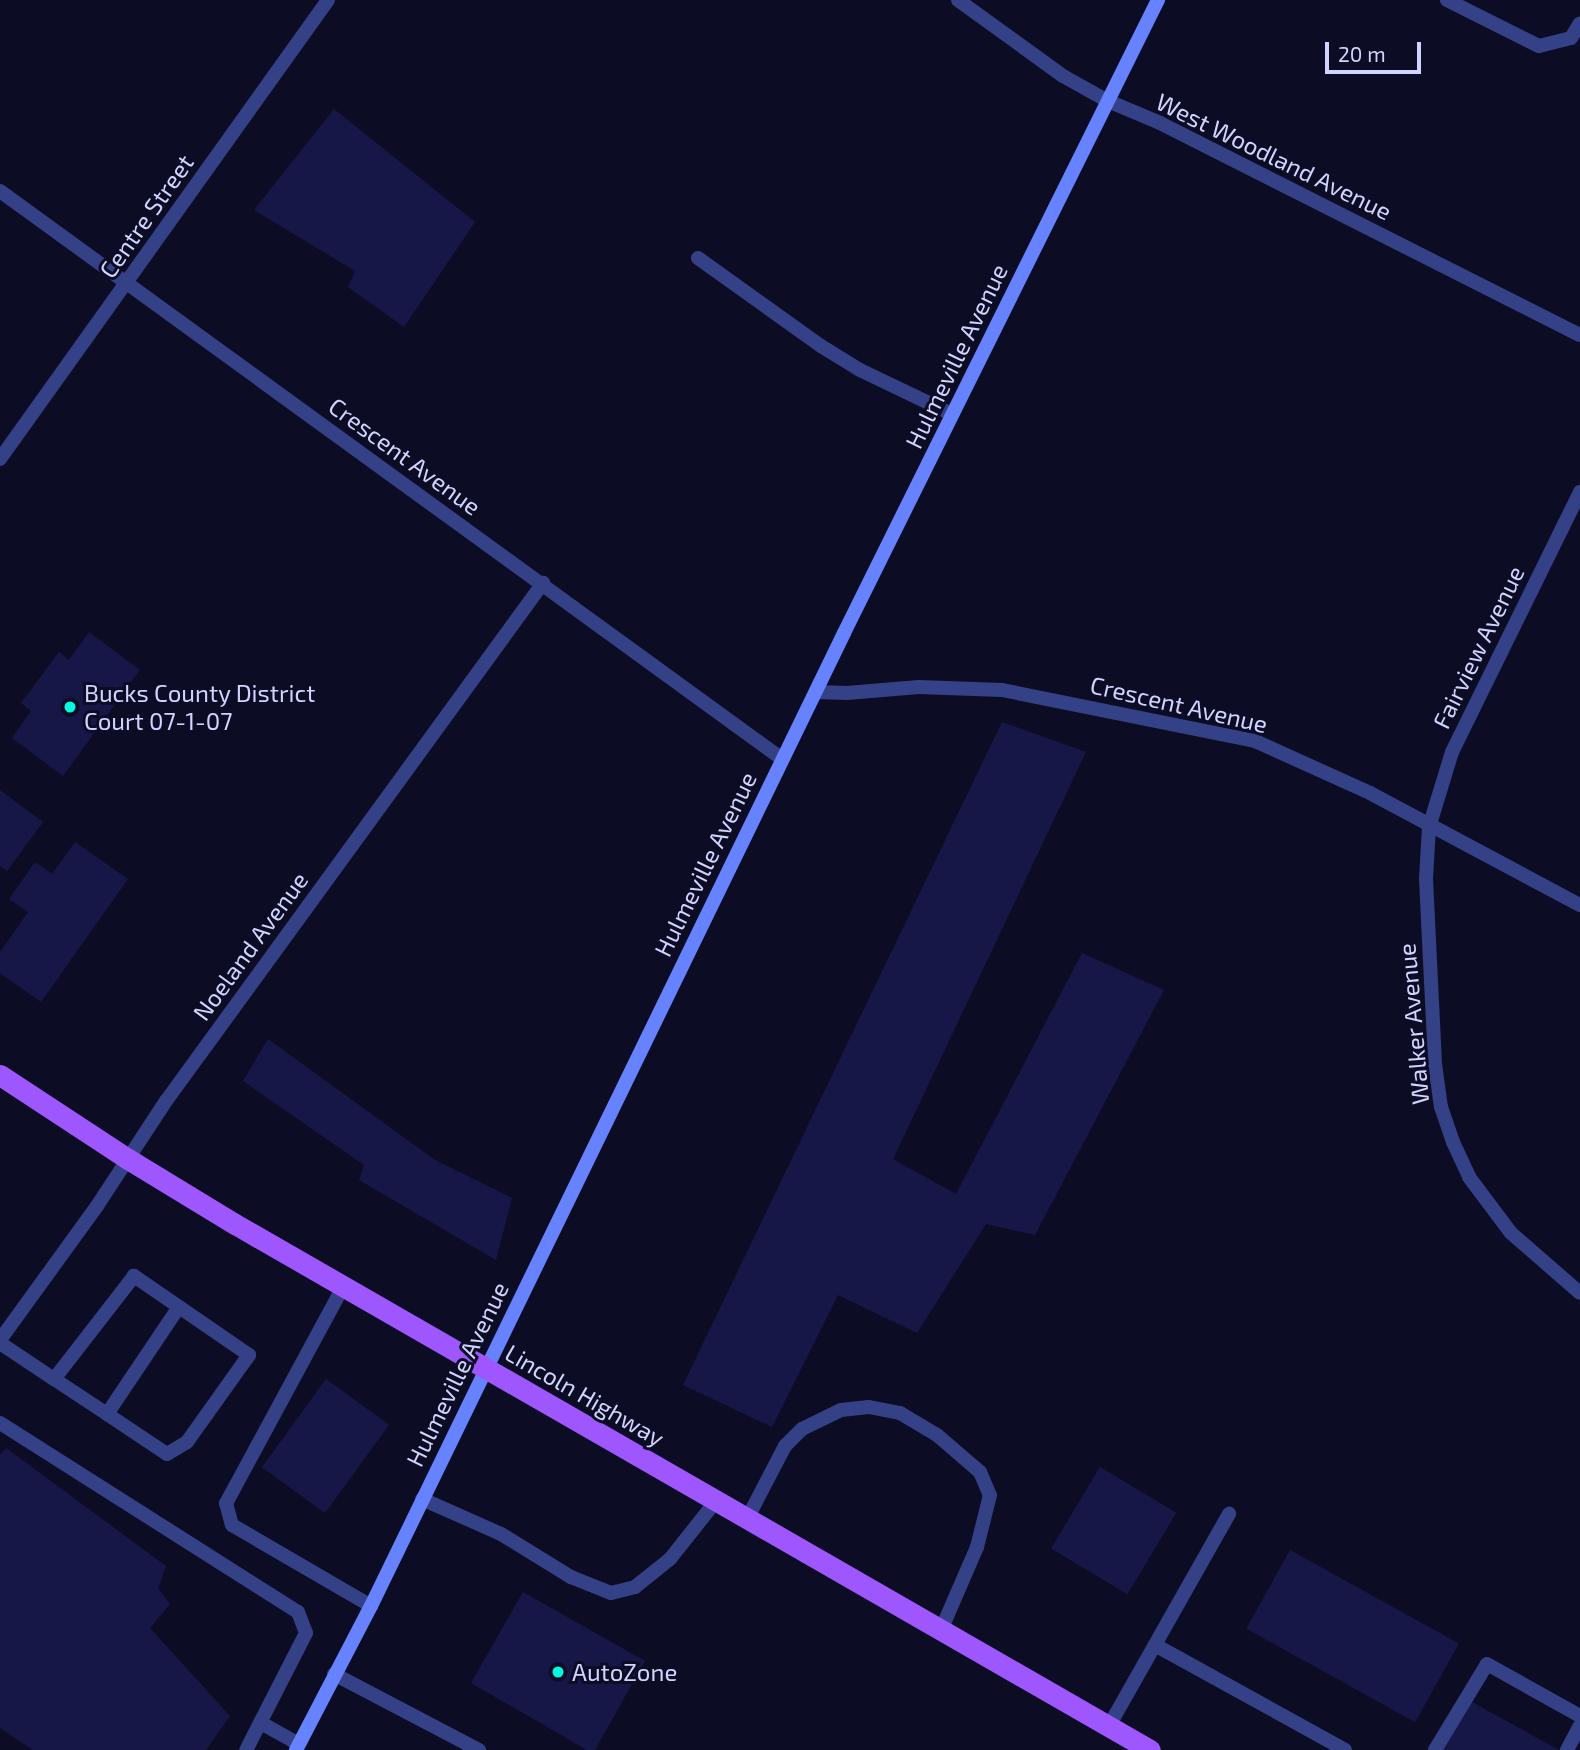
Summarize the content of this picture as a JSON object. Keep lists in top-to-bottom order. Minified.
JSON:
{"streets":{"main road":["Lincoln Highway"],"street":["West Woodland Avenue","Centre Street","Hulmeville Avenue","Crescent Avenue","Fairview Avenue","Noeland Avenue","Walker Avenue"]},"crossings":[["West Woodland Avenue","Hulmeville Avenue"],["Centre Street","Crescent Avenue"],["Hulmeville Avenue","Crescent Avenue"],["Hulmeville Avenue","Lincoln Highway"],["Crescent Avenue","Fairview Avenue"],["Crescent Avenue","Noeland Avenue"],["Crescent Avenue","Walker Avenue"],["Fairview Avenue","Walker Avenue"],["Noeland Avenue","Lincoln Highway"]],"places":["Bucks County District Court 07-1-07","AutoZone"],"scale_bar":"20 m"}
